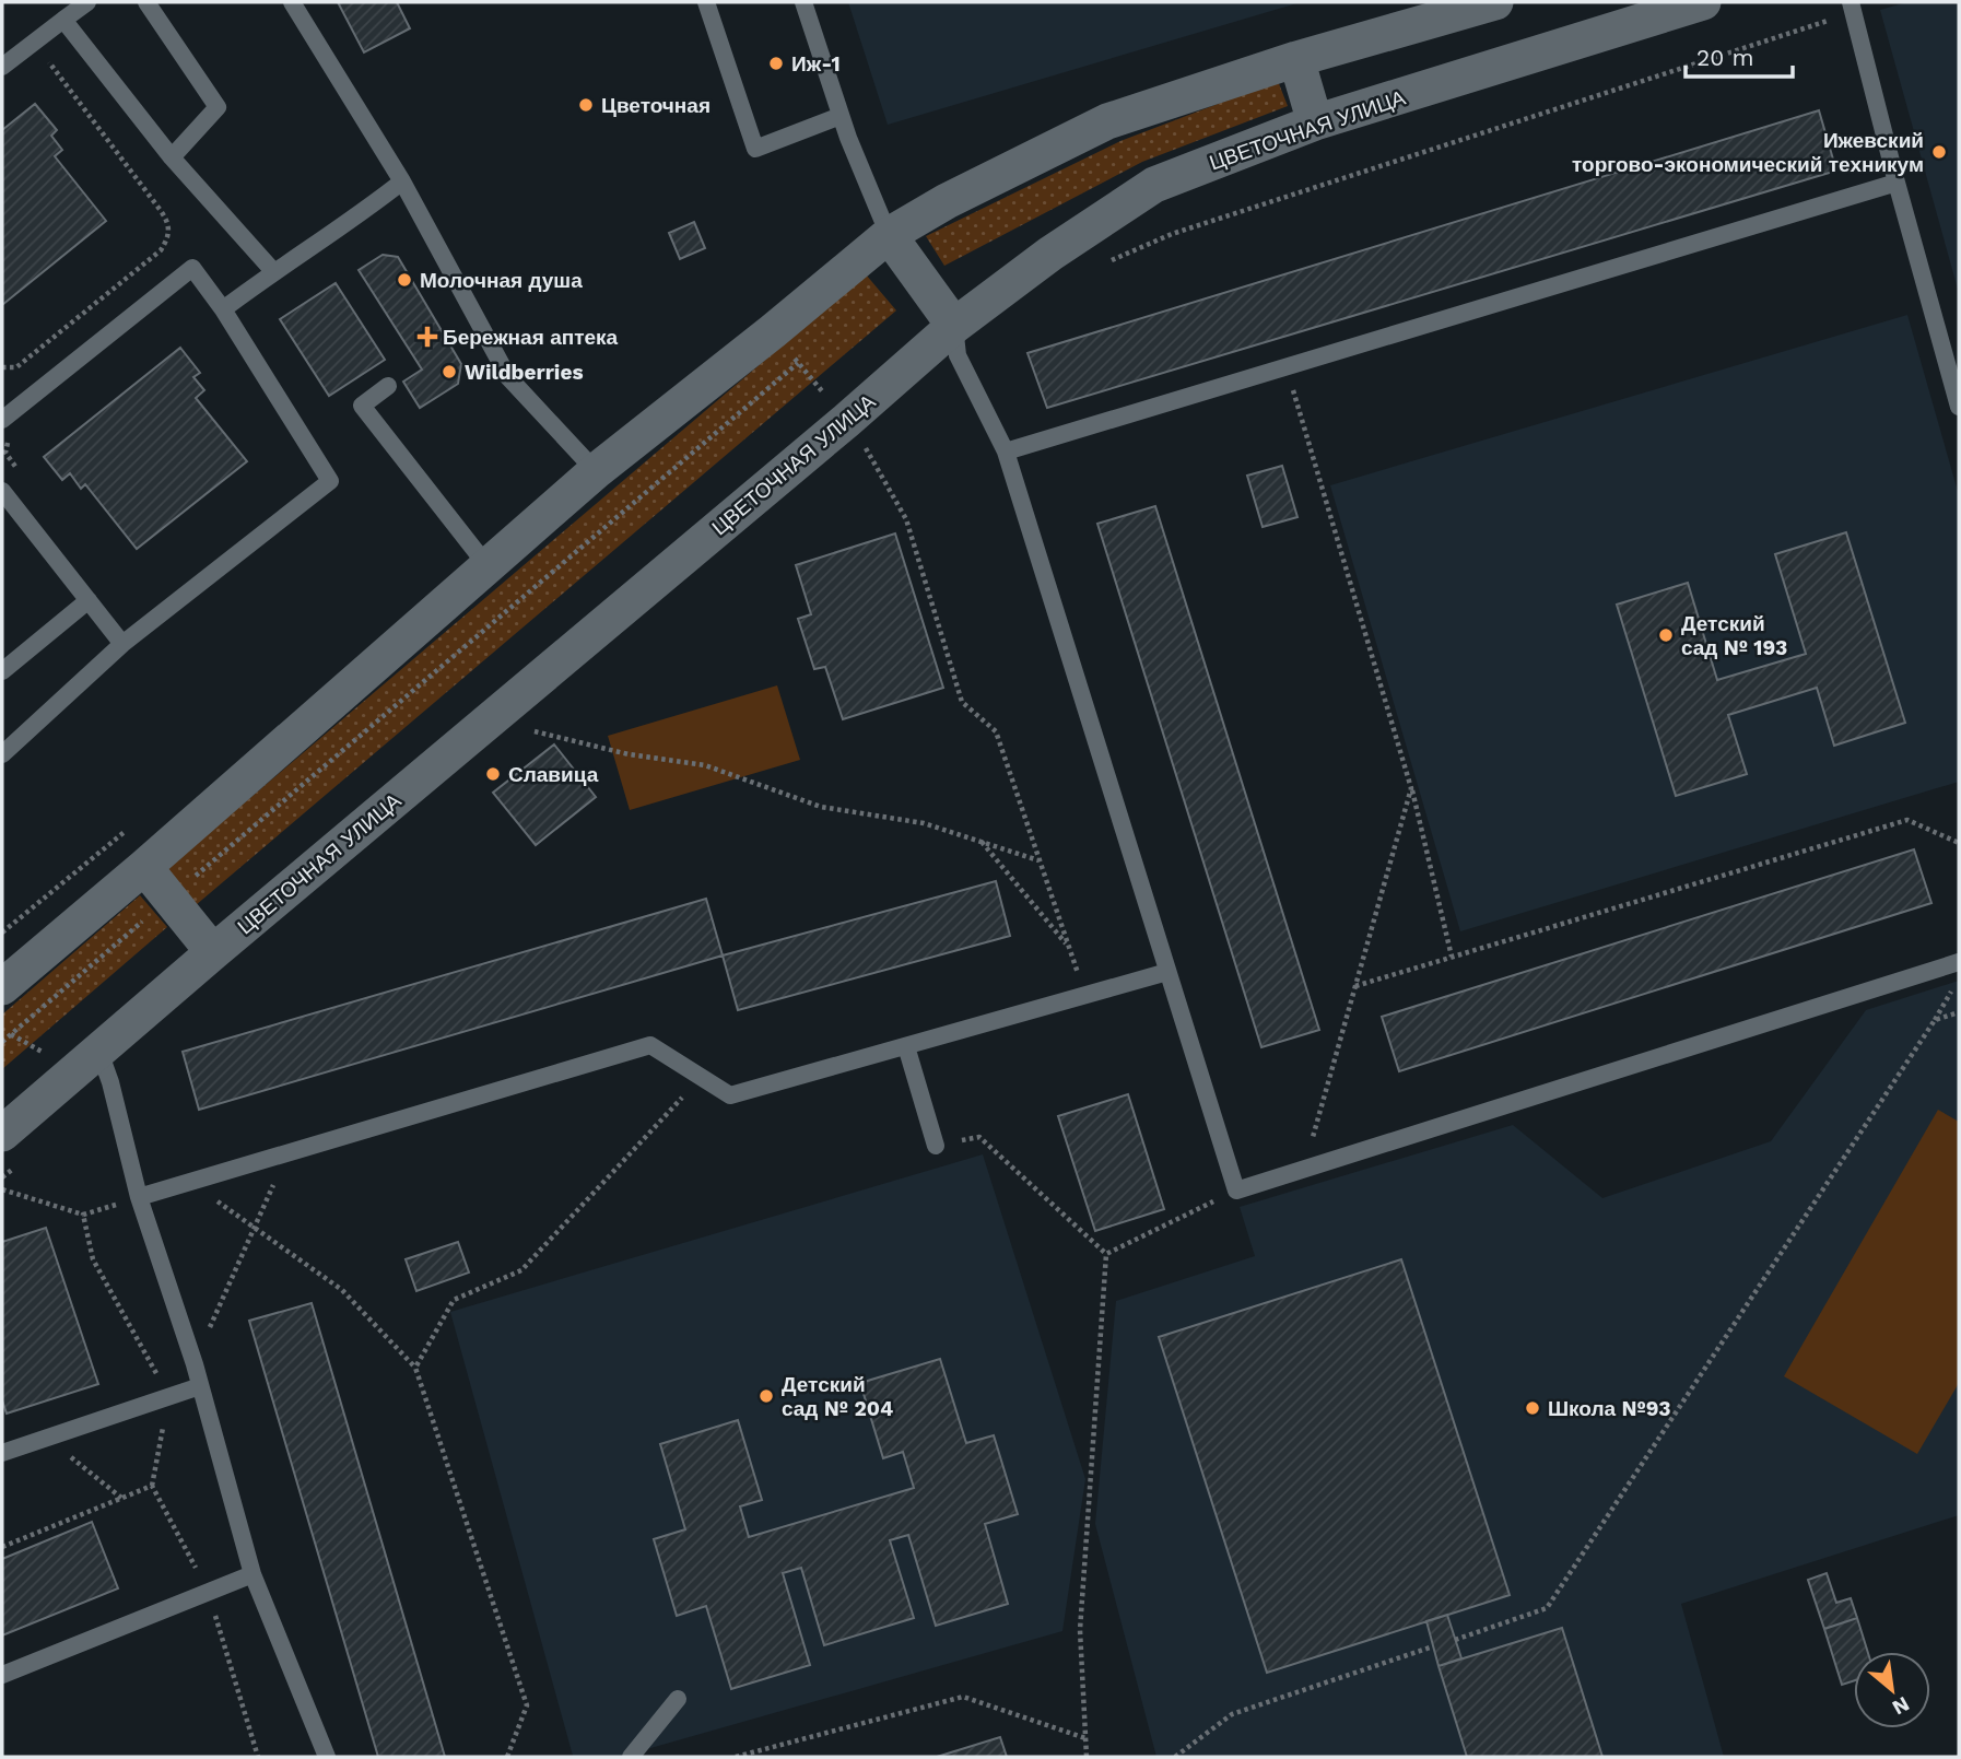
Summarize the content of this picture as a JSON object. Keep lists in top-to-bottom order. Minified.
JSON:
{"streets":{"street":["ЦВЕТОЧНАЯ УЛИЦА"]},"places":{"other":["Иж-1","Цветочная","Ижевский торгово-экономический техникум","Молочная душа","Wildberries","Детский сад № 193","Славица","Детский сад № 204","Школа №93"],"health":["Бережная аптека"]},"scale_bar":"20 m","north":"bottom right"}
